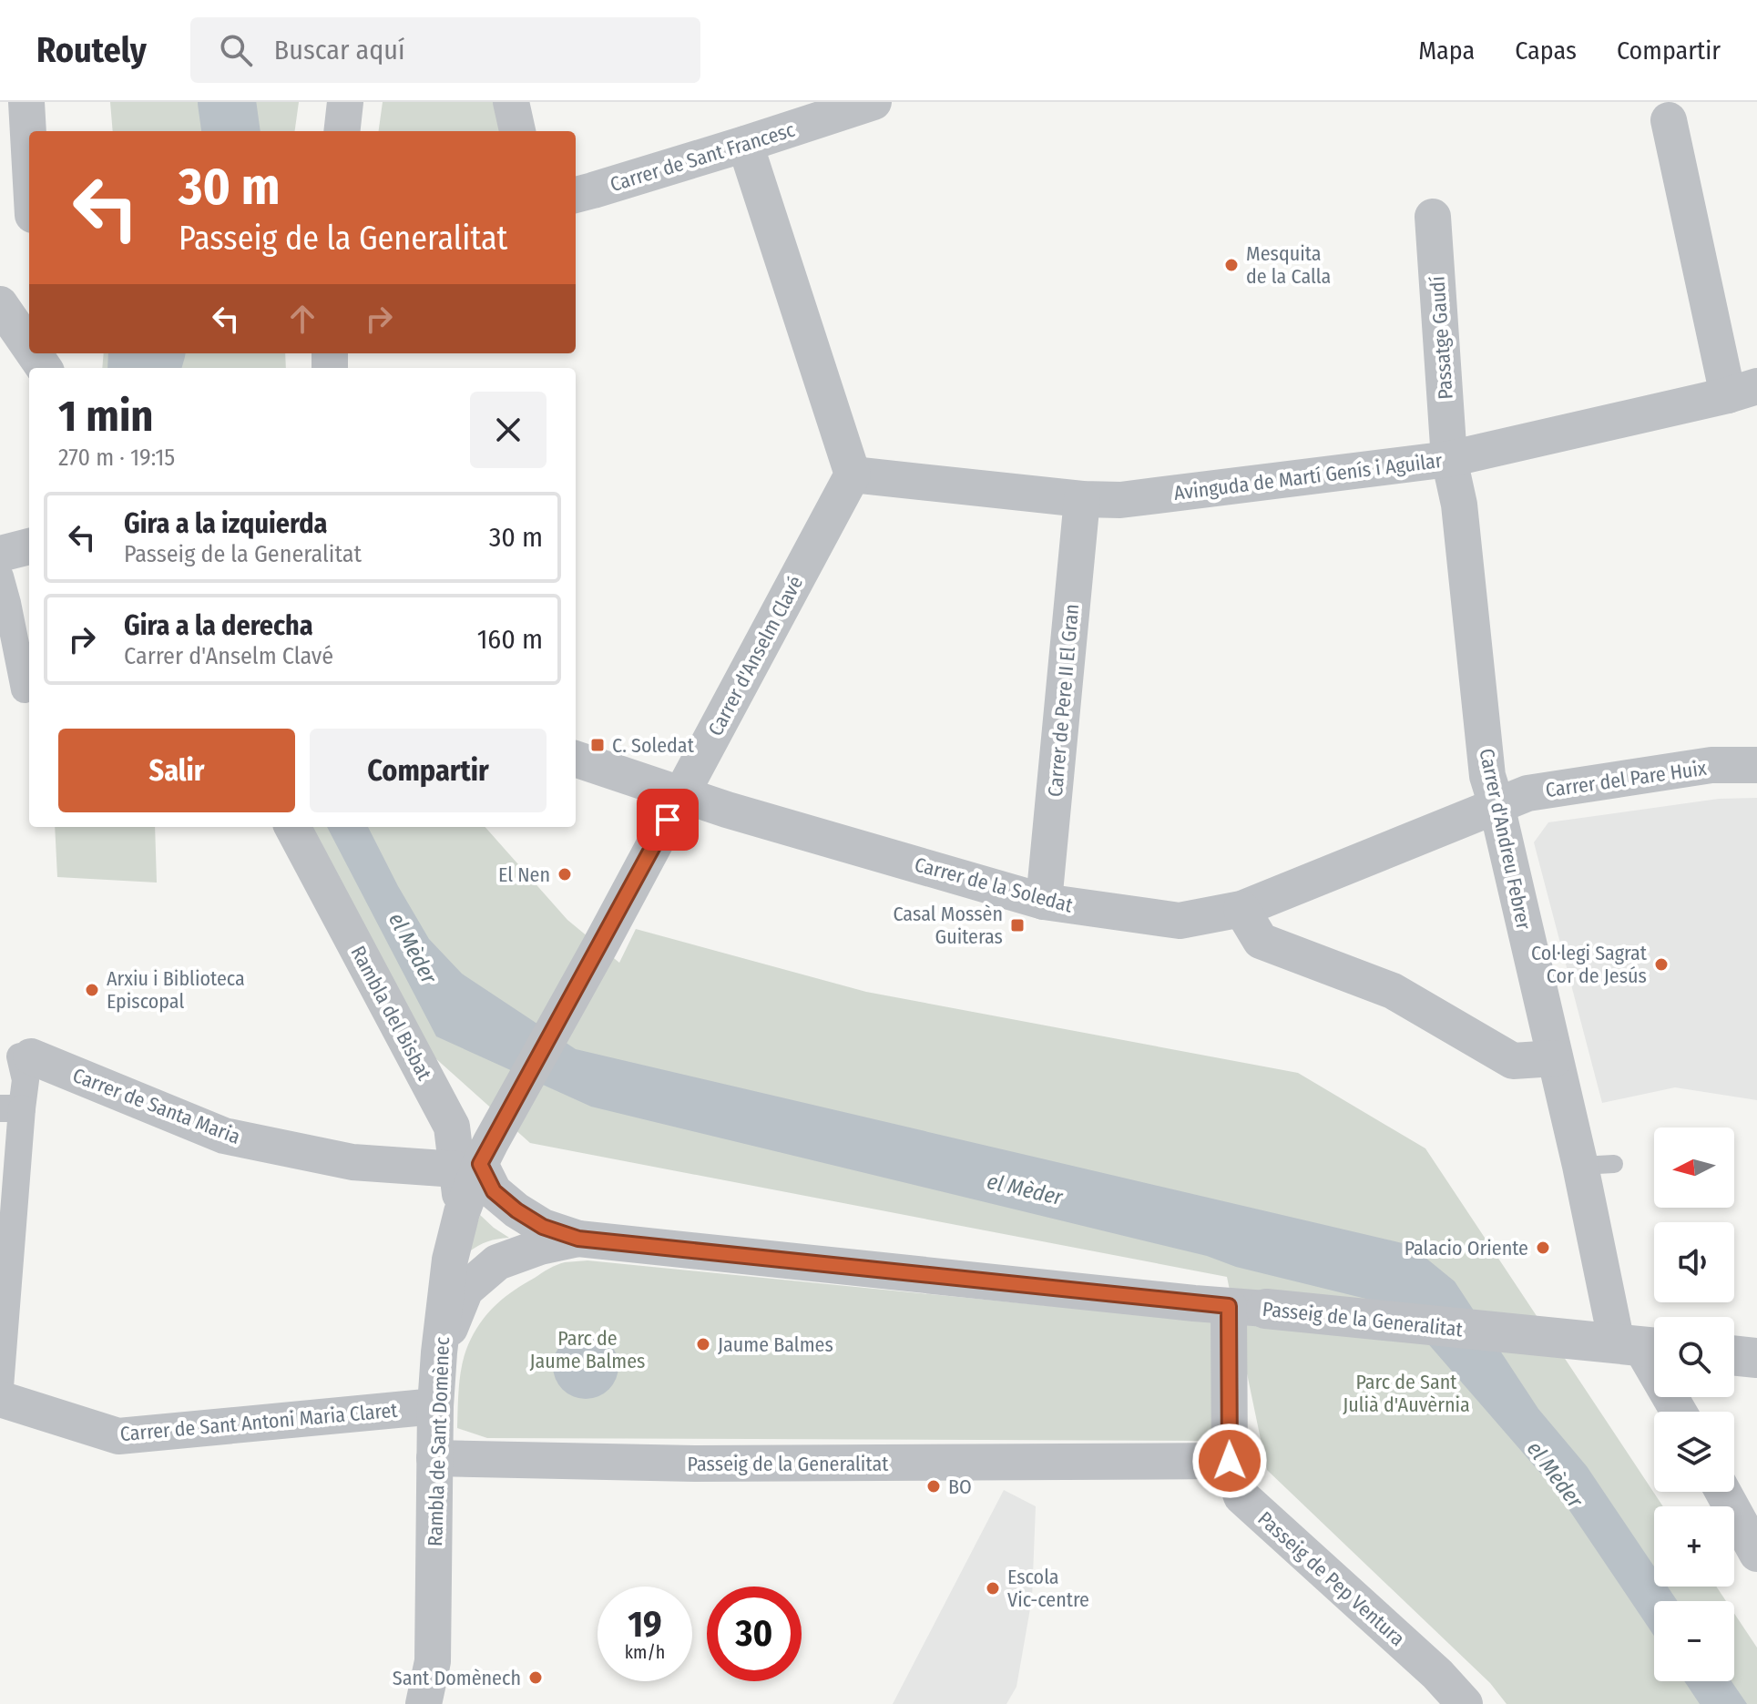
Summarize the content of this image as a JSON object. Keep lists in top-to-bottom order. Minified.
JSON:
{"streets":{"street":["Carrer de Sant Francesc","Passatge Gaudí","Avinguda de Martí Genís i Aguilar","Carrer d'Anselm Clavé","Carrer de Pere II El Gran","Carrer del Pare Huix","Carrer d'Andreu Febrer","Carrer de la Soledat","Rambla del Bisbat","Carrer de Santa Maria","Passeig de la Generalitat","Carrer de Sant Antoni Maria Claret","Rambla de Sant Domènec","Passeig de Pep Ventura"]},"crossings":[["Passatge Gaudí","Avinguda de Martí Genís i Aguilar"],["Passatge Gaudí","Carrer d'Andreu Febrer"],["Avinguda de Martí Genís i Aguilar","Carrer d'Anselm Clavé"],["Avinguda de Martí Genís i Aguilar","Carrer de Pere II El Gran"],["Avinguda de Martí Genís i Aguilar","Carrer d'Andreu Febrer"],["Carrer d'Anselm Clavé","Carrer de la Soledat"],["Carrer d'Anselm Clavé","Rambla del Bisbat"],["Carrer d'Anselm Clavé","Carrer de Santa Maria"],["Carrer d'Anselm Clavé","Passeig de la Generalitat"],["Carrer de Pere II El Gran","Carrer de la Soledat"],["Carrer del Pare Huix","Carrer d'Andreu Febrer"],["Carrer del Pare Huix","Carrer de la Soledat"],["Carrer d'Andreu Febrer","Carrer de la Soledat"],["Carrer d'Andreu Febrer","Passeig de la Generalitat"],["Rambla del Bisbat","Carrer de Santa Maria"],["Rambla del Bisbat","Passeig de la Generalitat"],["Rambla del Bisbat","Rambla de Sant Domènec"],["Carrer de Santa Maria","Passeig de la Generalitat"],["Passeig de la Generalitat","Rambla de Sant Domènec"],["Passeig de la Generalitat","Passeig de Pep Ventura"],["Carrer de Sant Antoni Maria Claret","Rambla de Sant Domènec"]],"water":["el Mèder"],"parks":["Parc de Jaume Balmes","Parc de Sant Julià d'Auvèrnia"],"places":{"other":["Mesquita de la Calla","El Nen","Col·legi Sagrat Cor de Jesús","Arxiu i Biblioteca Episcopal","Palacio Oriente","Jaume Balmes","BO","Escola Vic-centre","Sant Domènech"],"transit":["C. Soledat","Casal Mossèn Guiteras"]},"north":"left","page":{"header":"Routely","search":"Buscar aquí","nav":["Mapa","Capas","Compartir"],"turn":["30 m","Passeig de la Generalitat"],"heading":["1 min","270 m · 19:15"],"list":[{"name":"Gira a la izquierda","note":"Passeig de la Generalitat","value":"30 m"},{"name":"Gira a la derecha","note":"Carrer d'Anselm Clavé","value":"160 m"}],"buttons":["Salir","Compartir"],"map_buttons":["+","−"],"speed":"19 km/h","limit":"30"}}
